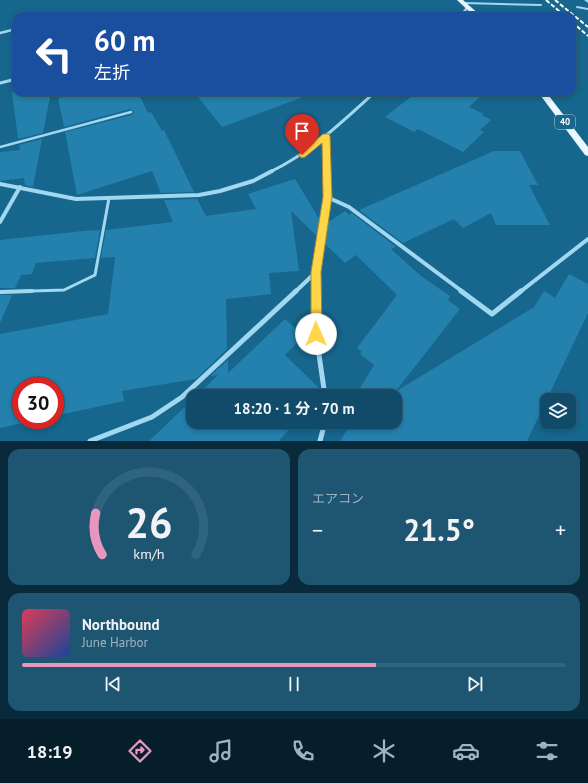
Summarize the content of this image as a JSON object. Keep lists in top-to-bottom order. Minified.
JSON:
{"streets":{"main road":["40"]},"page":{"turn":["60 m","左折"],"limit":"30","trip":"18:20 · 1 分 · 70 m","tile":"エアコン","heat":["−","21.5°","+"],"song":["Northbound","June Harbor"],"tabs":"18:19","gauge":["26","km/h"]}}
